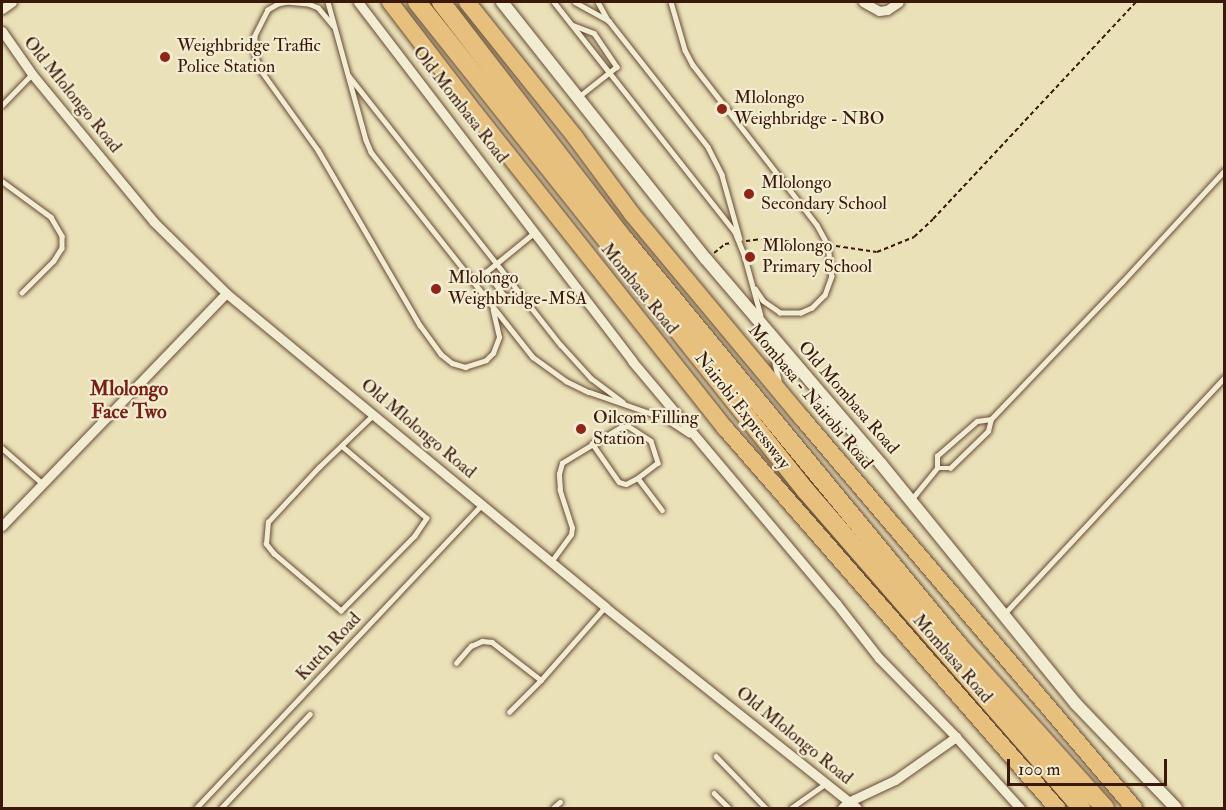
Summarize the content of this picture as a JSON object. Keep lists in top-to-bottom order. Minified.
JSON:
{"streets":{"highway":["Mombasa Road","Mombasa - Nairobi Road","Nairobi Expressway"],"street":["Old Mlolongo Road","Old Mombasa Road"],"lane":["Kutch Road"]},"crossings":[["Old Mlolongo Road","Kutch Road"]],"districts":["Mlolongo Face Two"],"places":["Weighbridge Traffic Police Station","Mlolongo Weighbridge - NBO","Mlolongo Secondary School","Mlolongo Primary School","Mlolongo Weighbridge-MSA","Oilcom Filling Station"],"scale_bar":"100 m"}
